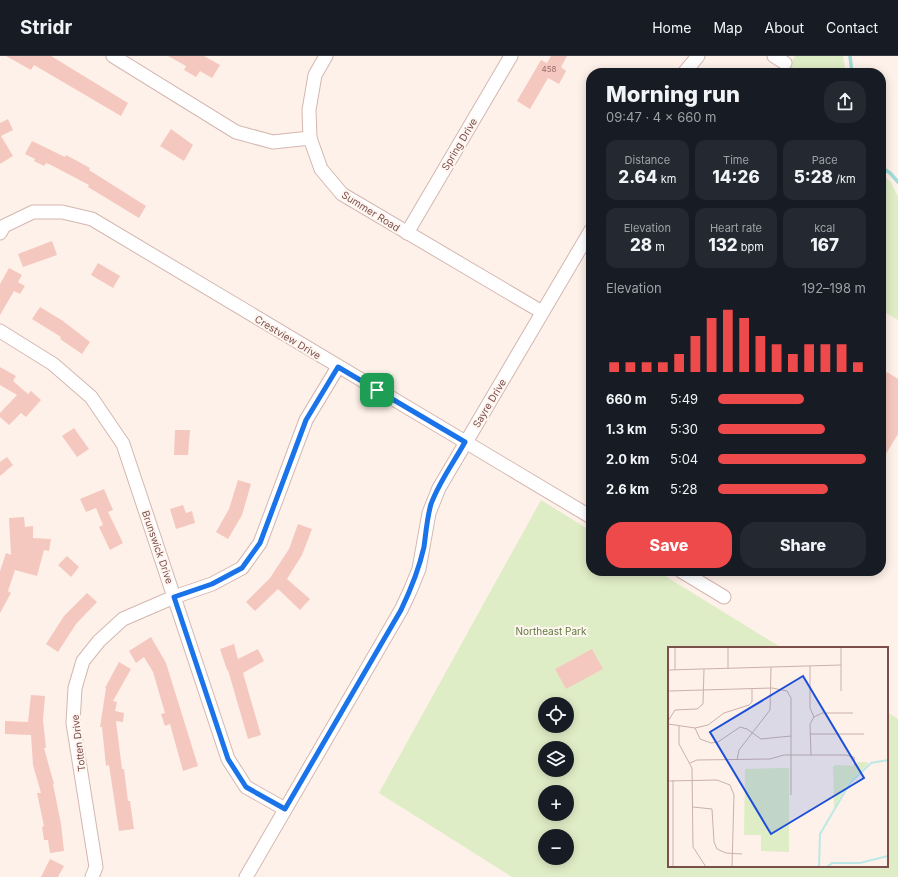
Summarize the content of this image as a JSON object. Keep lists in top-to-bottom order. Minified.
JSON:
{"streets":{"street":["Spring Drive","Summer Road","Crestview Drive","Sayre Drive","Brunswick Drive","Totten Drive"]},"crossings":[["Spring Drive","Summer Road"],["Summer Road","Sayre Drive"],["Crestview Drive","Sayre Drive"],["Crestview Drive","Totten Drive"],["Sayre Drive","Brunswick Drive"],["Brunswick Drive","Totten Drive"]],"parks":["Northeast Park"],"house_numbers":["458"],"page":{"header":"Stridr","nav":["Home","Map","About","Contact"],"heading":["Morning run","09:47 · 4 × 660 m"],"stats":[["Distance","2.64 km"],["Time","14:26"],["Pace","5:28 /km"],["Elevation","28 m"],["Heart rate","132 bpm"],["kcal","167"]],"chart":["Elevation","192–198 m"],"list":[{"name":"660 m","note":"5:49"},{"name":"1.3 km","note":"5:30"},{"name":"2.0 km","note":"5:04"},{"name":"2.6 km","note":"5:28"}],"buttons":["Save","Share"],"map_buttons":["+","−"]}}
